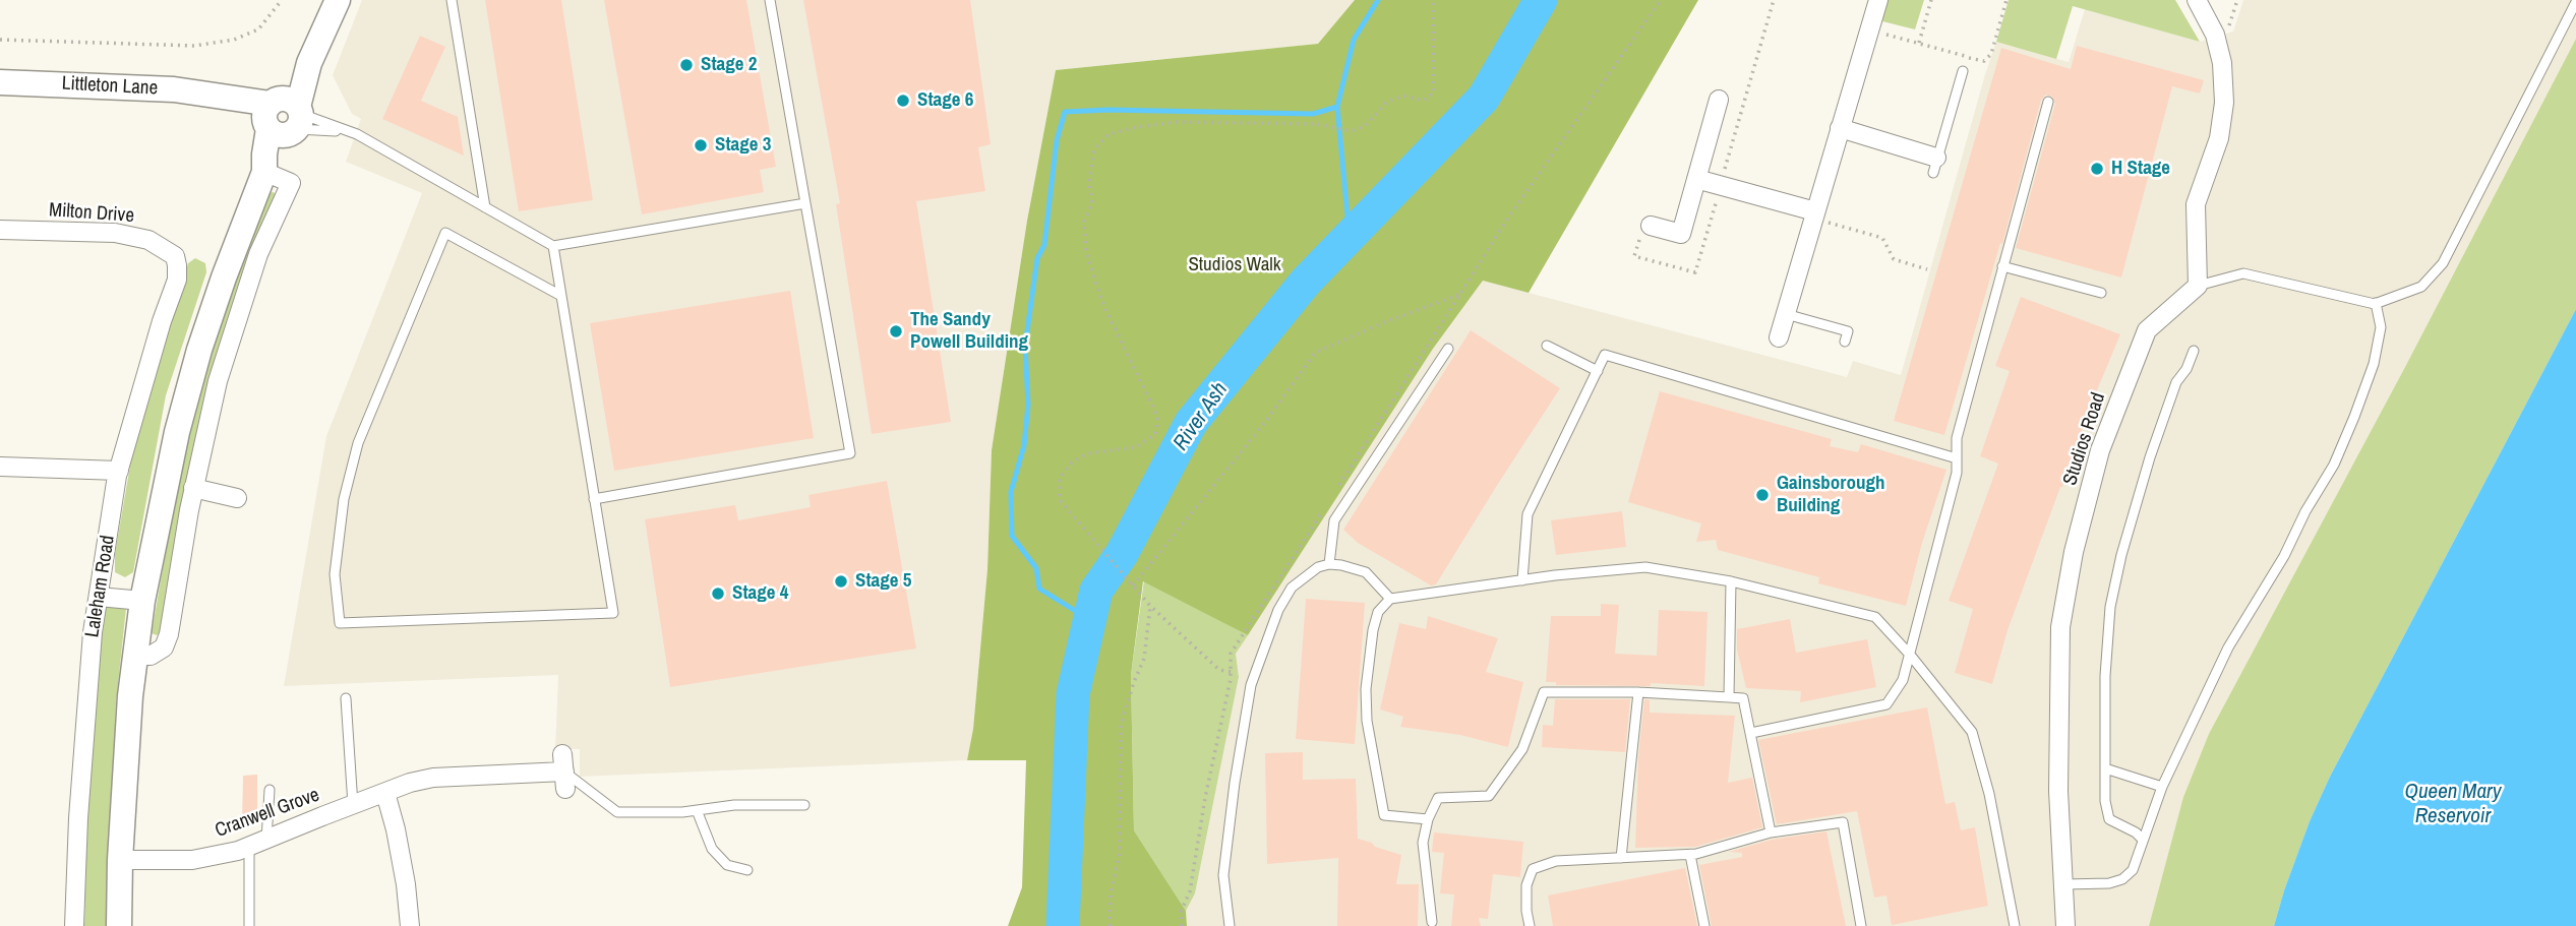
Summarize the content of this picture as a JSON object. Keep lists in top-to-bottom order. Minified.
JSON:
{"streets":{"main road":["Littleton Lane"],"street":["Milton Drive","Studios Road","Laleham Road","Cranwell Grove"]},"crossings":[["Milton Drive","Laleham Road"]],"water":["River Ash","Queen Mary Reservoir"],"parks":["Studios Walk"],"places":["Stage 2","Stage 6","Stage 3","H Stage","The Sandy Powell Building","Gainsborough Building","Stage 5","Stage 4"]}
